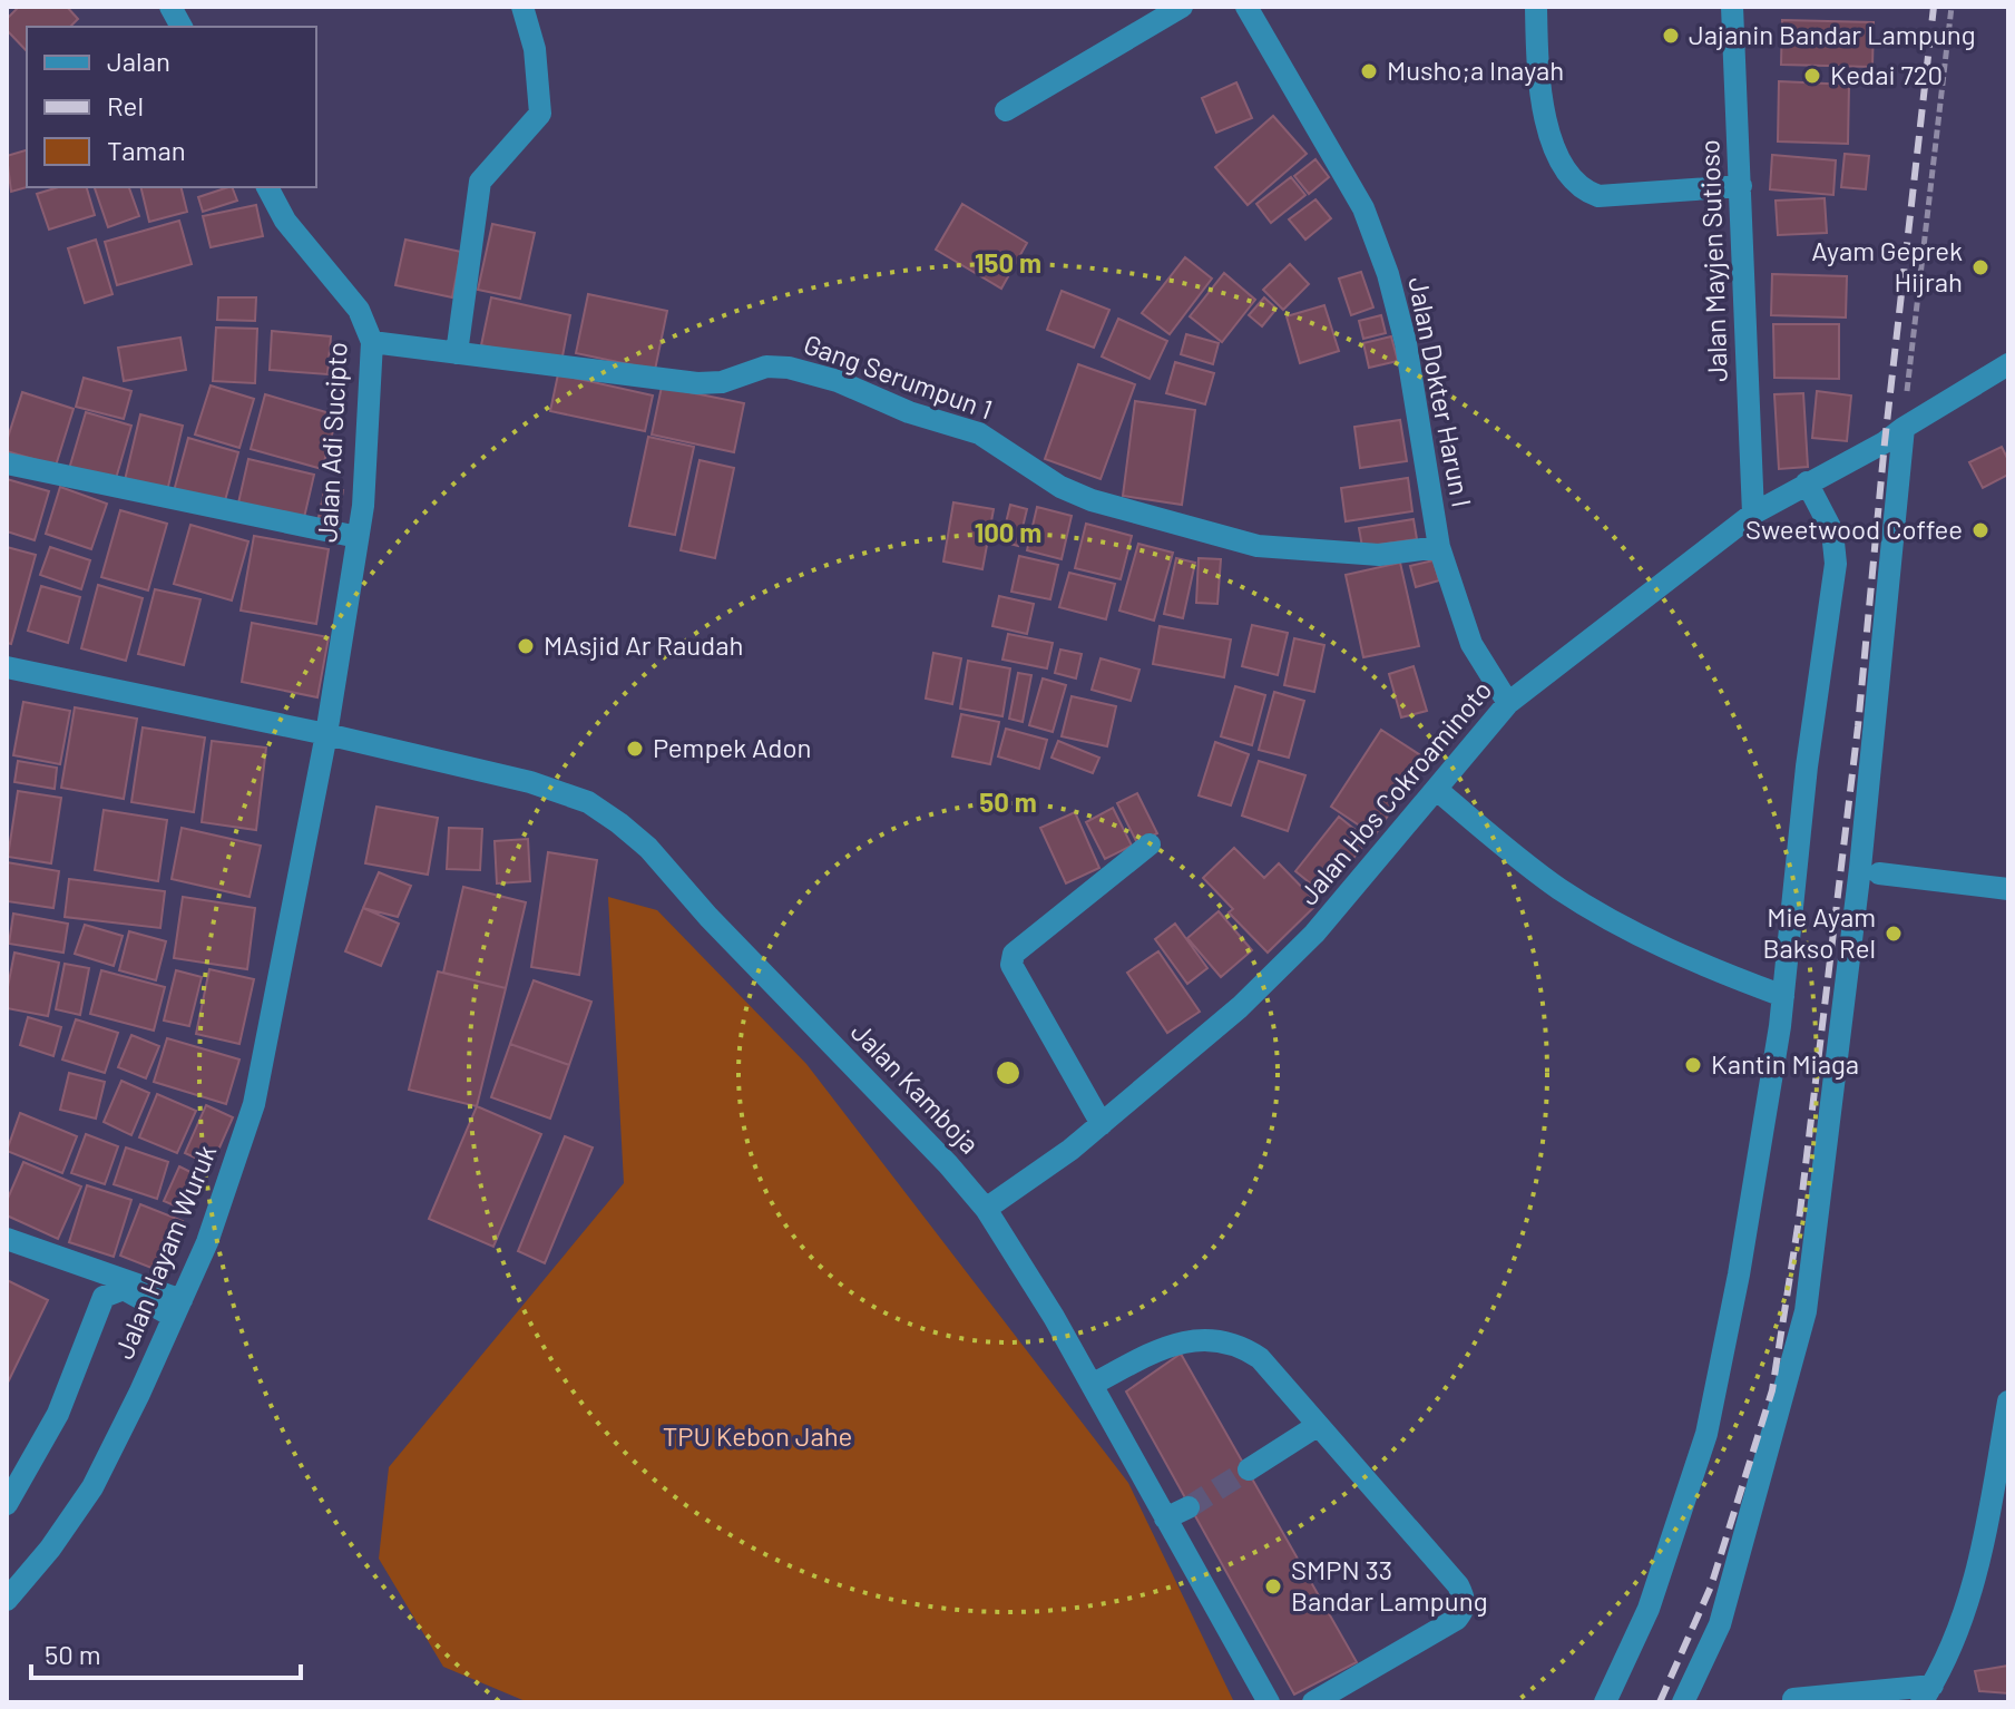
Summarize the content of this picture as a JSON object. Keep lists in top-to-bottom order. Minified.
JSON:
{"streets":{"street":["Jalan Mayjen Sutioso","Gang Serumpun 1","Jalan Dokter Harun I","Jalan Adi Sucipto","Jalan Hos Cokroaminoto","Jalan Kamboja","Jalan Hayam Wuruk"]},"crossings":[["Jalan Mayjen Sutioso","Jalan Hos Cokroaminoto"],["Gang Serumpun 1","Jalan Dokter Harun I"],["Gang Serumpun 1","Jalan Adi Sucipto"],["Jalan Dokter Harun I","Jalan Hos Cokroaminoto"],["Jalan Adi Sucipto","Jalan Kamboja"],["Jalan Adi Sucipto","Jalan Hayam Wuruk"],["Jalan Hos Cokroaminoto","Jalan Kamboja"],["Jalan Kamboja","Jalan Hayam Wuruk"]],"parks":["TPU Kebon Jahe"],"places":["Jajanin Bandar Lampung","Musho;a Inayah","Kedai 720","Ayam Geprek Hijrah","Sweetwood Coffee","MAsjid Ar Raudah","Pempek Adon","Mie Ayam Bakso Rel","Kantin Miaga","SMPN 33 Bandar Lampung"],"legend":["Jalan","Rel","Taman"],"scale_bar":"50 m","rings":["150 m","100 m","50 m"]}
